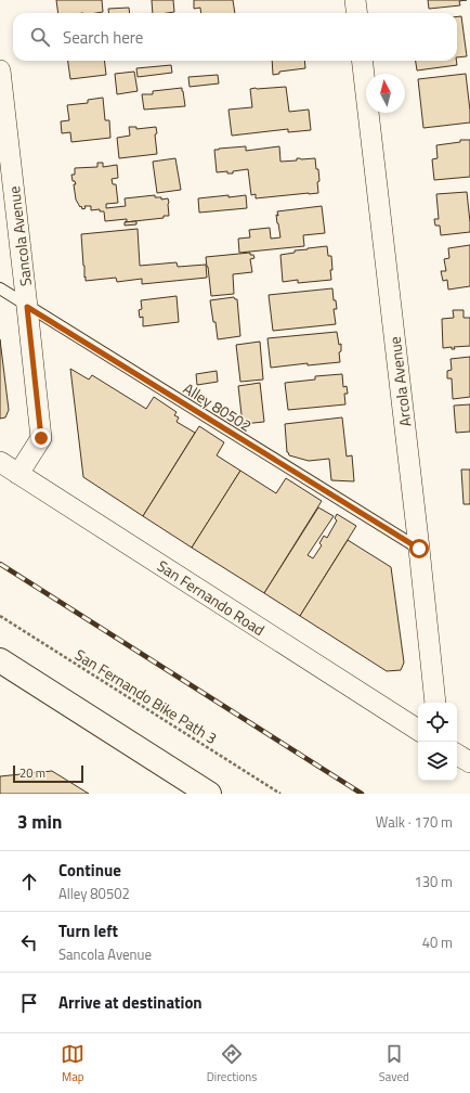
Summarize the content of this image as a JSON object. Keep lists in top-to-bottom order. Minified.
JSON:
{"streets":{"street":["Sancola Avenue","Arcola Avenue","San Fernando Road"],"lane":["Alley 80502"],"path":["San Fernando Bike Path 3"]},"crossings":[["Sancola Avenue","Alley 80502"],["Sancola Avenue","San Fernando Road"],["Arcola Avenue","Alley 80502"]],"scale_bar":"20 m","north":"top","page":{"search":"Search here","scale":"20 m","heading":["3 min","Walk · 170 m"],"list":[["Continue","Alley 80502","130 m"],["Turn left","Sancola Avenue","40 m"],"Arrive at destination"],"nav":["Map","Directions","Saved"]}}
